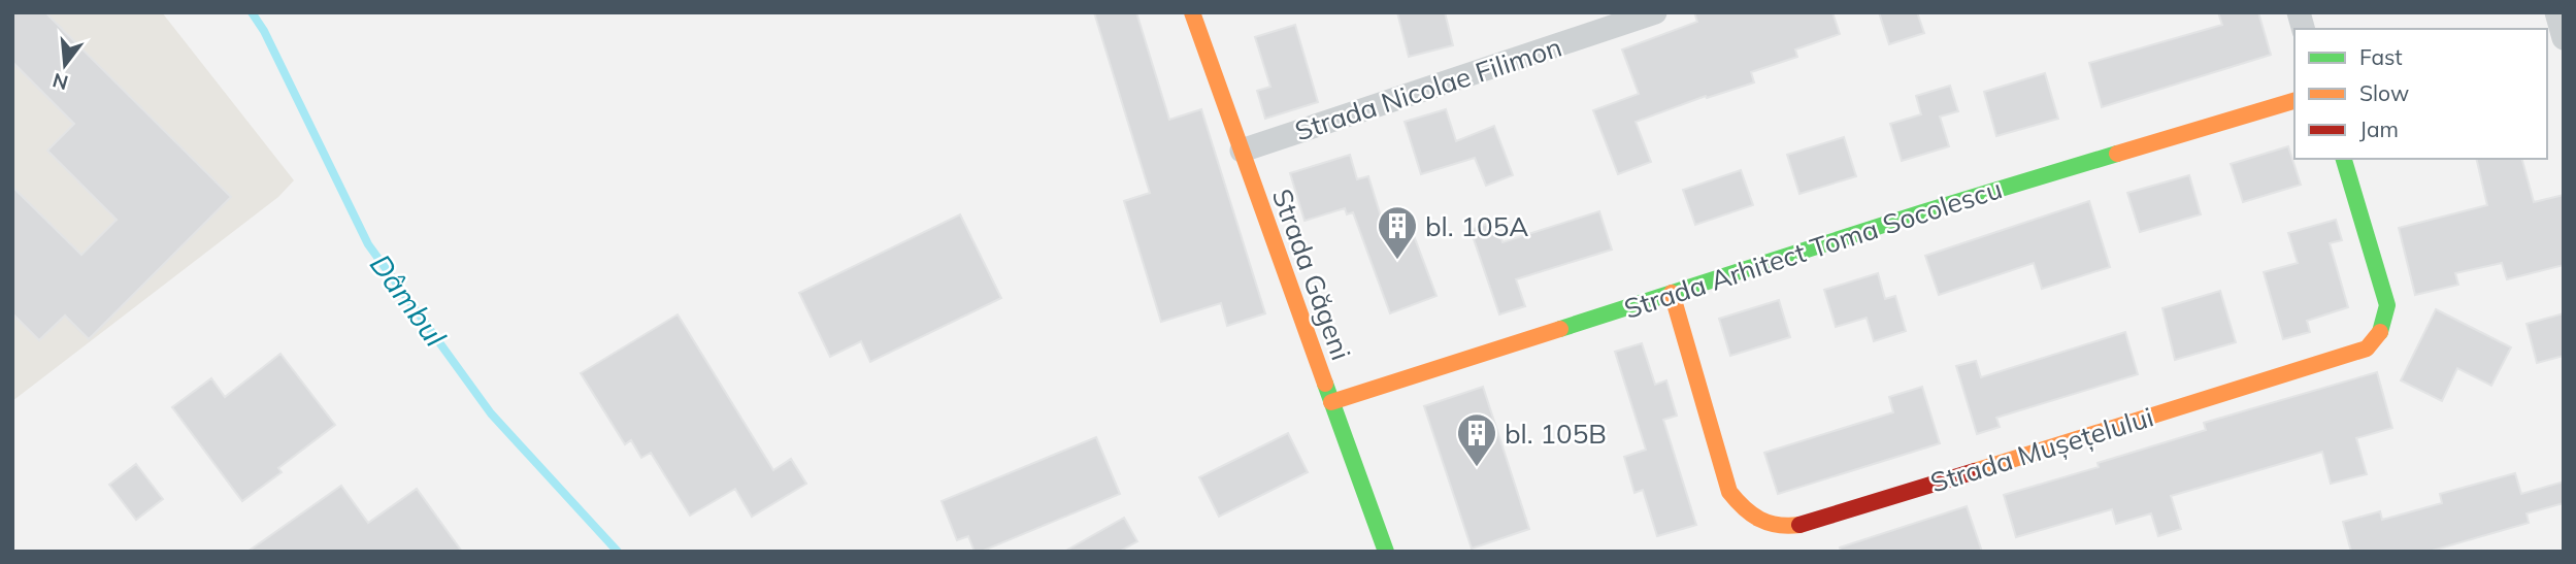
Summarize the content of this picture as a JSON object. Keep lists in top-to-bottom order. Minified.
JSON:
{"streets":{"street":["Strada Nicolae Filimon","Strada Arhitect Toma Socolescu","Strada Găgeni","Strada Mușețelului"]},"crossings":[["Strada Nicolae Filimon","Strada Găgeni"],["Strada Arhitect Toma Socolescu","Strada Găgeni"],["Strada Arhitect Toma Socolescu","Strada Mușețelului"]],"water":["Dâmbul"],"places":{"building":["bl. 105A","bl. 105B"]},"legend":["Fast","Slow","Jam"],"north":"bottom"}
